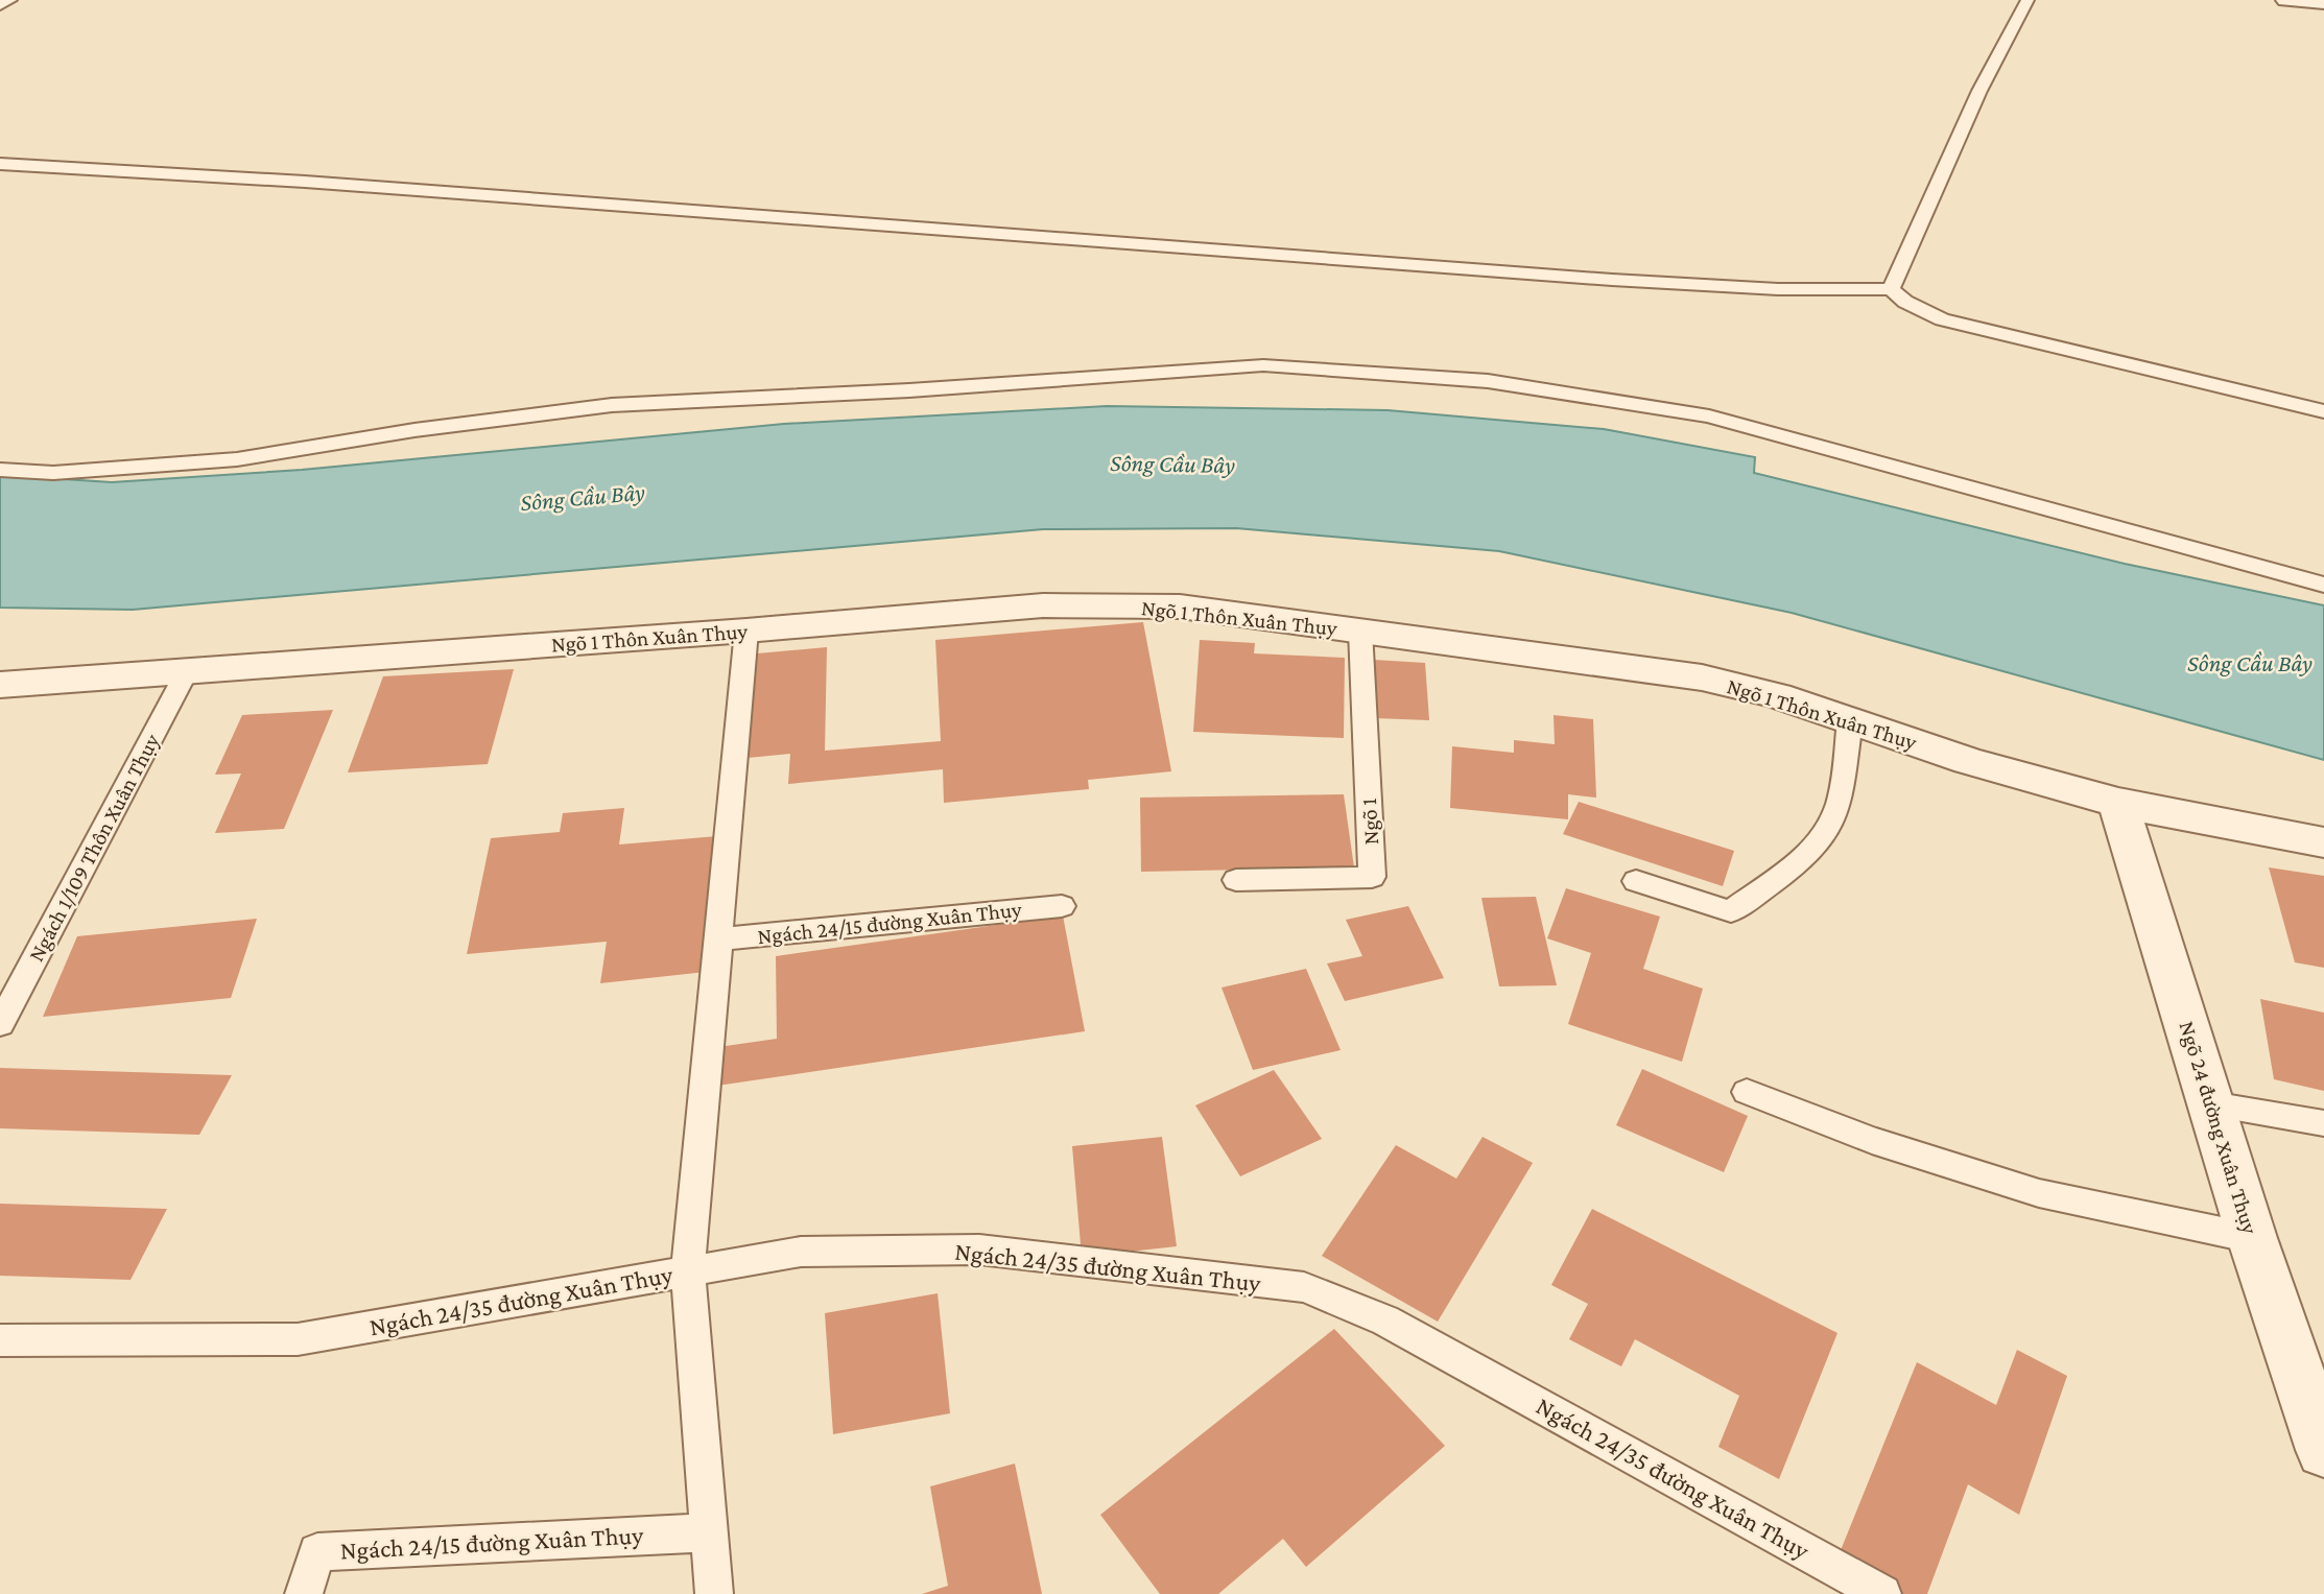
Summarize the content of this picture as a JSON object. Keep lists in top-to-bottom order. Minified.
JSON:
{"streets":{"street":["Ngõ 1 Thôn Xuân Thụy","Ngõ 24 đường Xuân Thụy"],"lane":["Ngõ 1","Ngách 1/109 Thôn Xuân Thụy","Ngách 24/15 đường Xuân Thụy","Ngách 24/35 đường Xuân Thụy"]},"crossings":[["Ngõ 1 Thôn Xuân Thụy","Ngõ 1"],["Ngõ 1 Thôn Xuân Thụy","Ngách 1/109 Thôn Xuân Thụy"],["Ngõ 1 Thôn Xuân Thụy","Ngõ 24 đường Xuân Thụy"]],"water":["Sông Cầu Bây"]}
